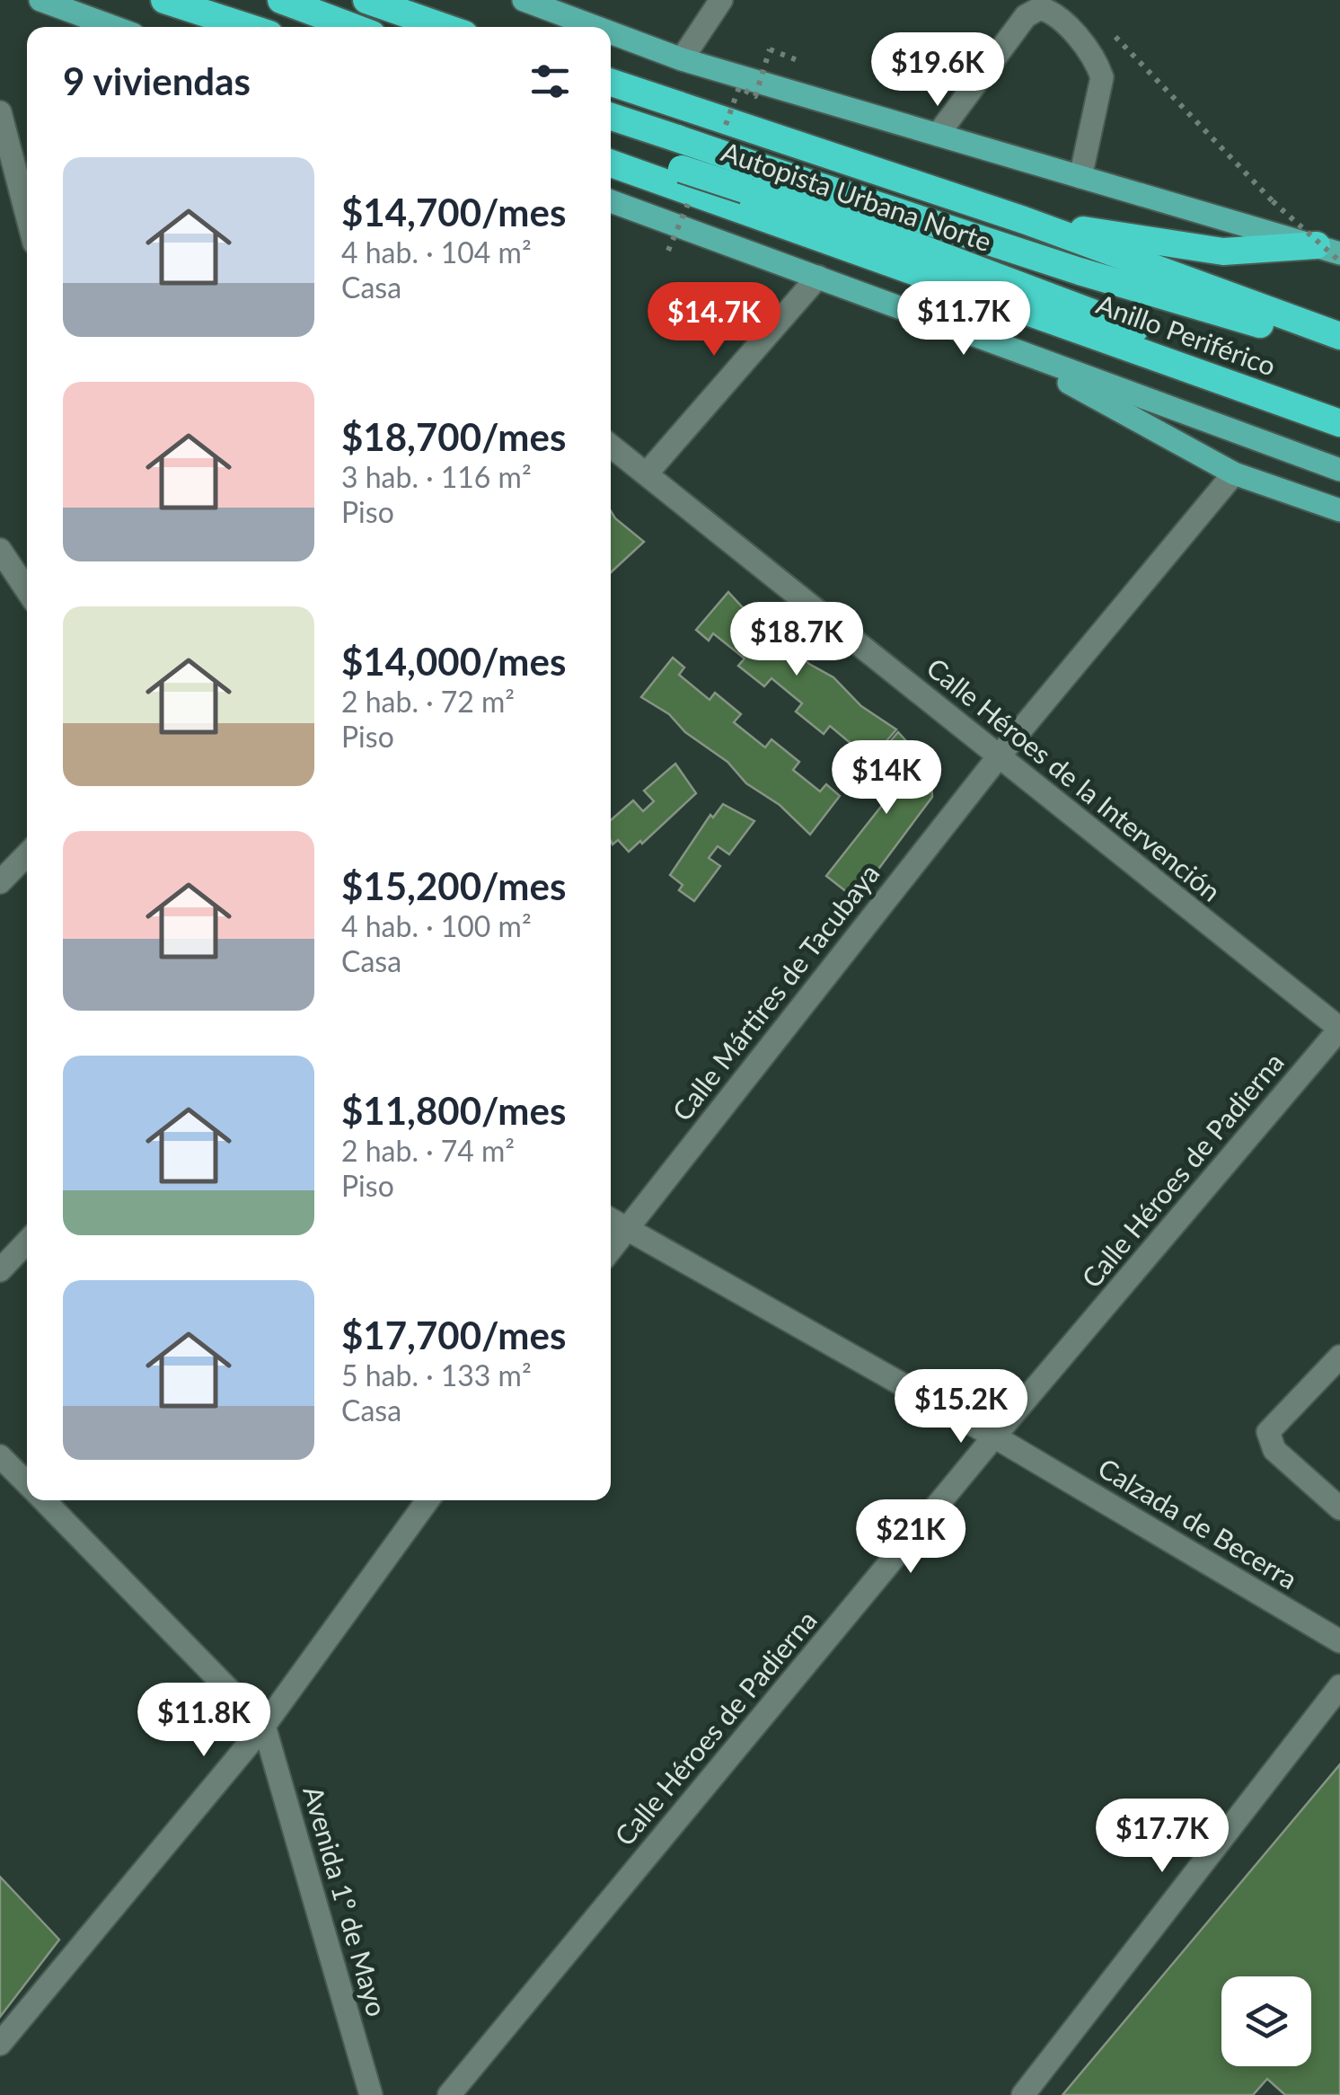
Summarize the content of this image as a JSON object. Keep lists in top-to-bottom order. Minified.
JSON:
{"streets":{"highway":["Autopista Urbana Norte","Anillo Periférico"],"street":["Calle Héroes de la Intervención","Calle Mártires de Tacubaya","Calle Héroes de Padierna","Calzada de Becerra","Avenida 1º de Mayo"]},"crossings":[["Calle Héroes de la Intervención","Calle Mártires de Tacubaya"],["Calle Héroes de la Intervención","Calle Héroes de Padierna"],["Calle Mártires de Tacubaya","Calzada de Becerra"],["Calle Héroes de Padierna","Calzada de Becerra"]],"page":{"heading":"9 viviendas","price":["$19.6K","$11.7K","$14.7K","$18.7K","$14K","$15.2K","$21K","$11.8K","$17.7K"],"list":[{"name":"$14,700/mes","note":"4 hab. · 104 m² · Casa"},{"name":"$18,700/mes","note":"3 hab. · 116 m² · Piso"},{"name":"$14,000/mes","note":"2 hab. · 72 m² · Piso"},{"name":"$15,200/mes","note":"4 hab. · 100 m² · Casa"},{"name":"$11,800/mes","note":"2 hab. · 74 m² · Piso"},{"name":"$17,700/mes","note":"5 hab. · 133 m² · Casa"}]}}
